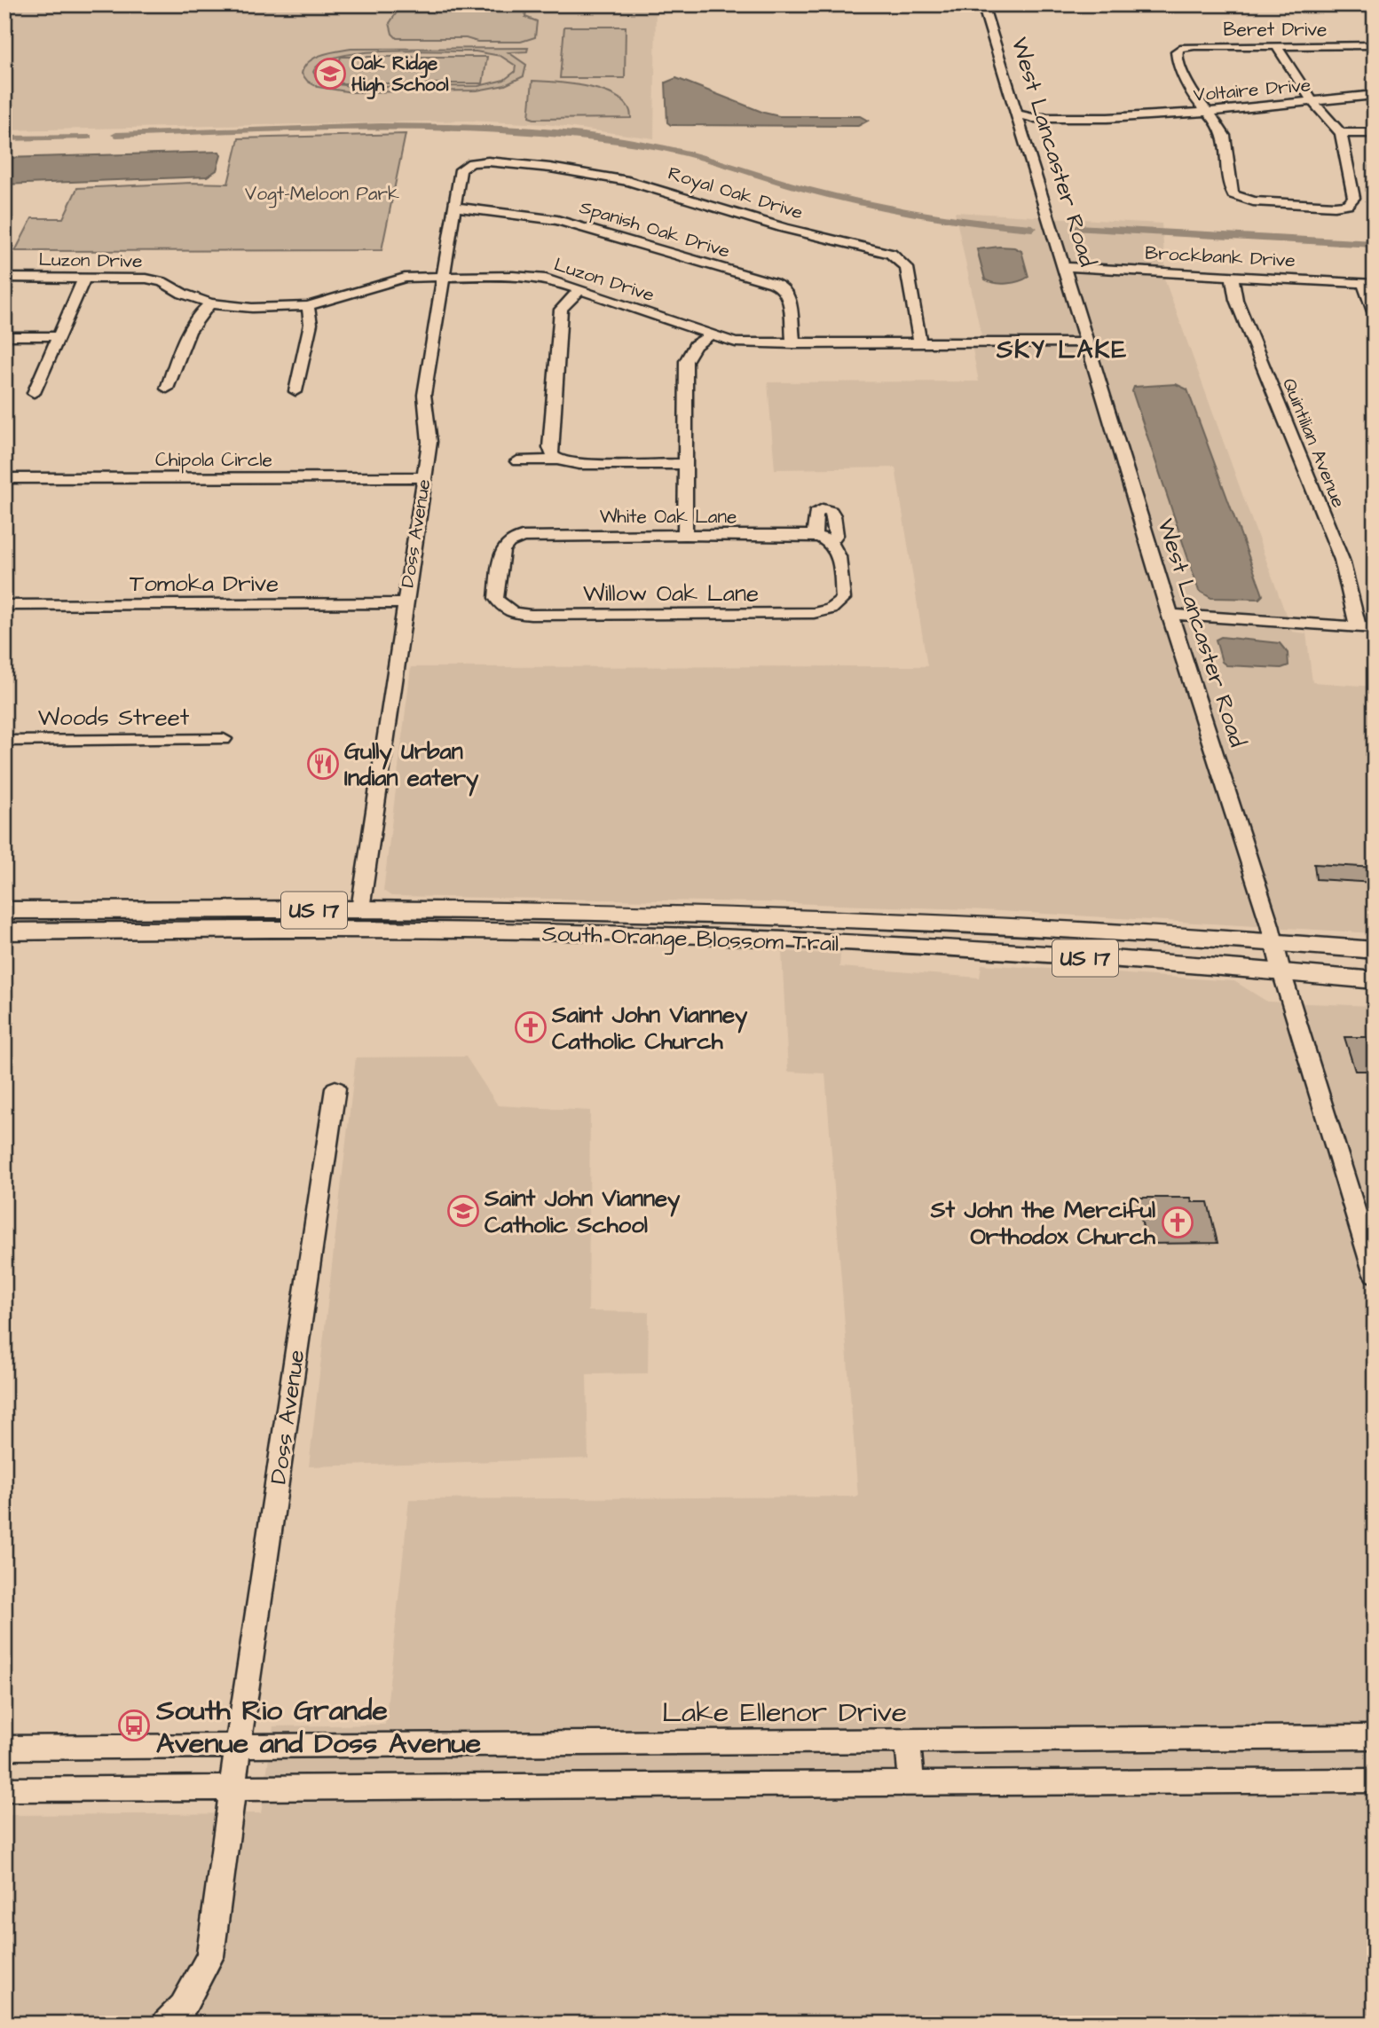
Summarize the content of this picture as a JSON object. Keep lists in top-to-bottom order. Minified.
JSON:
{"streets":{"main road":["US 17","South Orange Blossom Trail"],"street":["Beret Drive","Voltaire Drive","West Lancaster Road","Royal Oak Drive","Spanish Oak Drive","Brockbank Drive","Luzon Drive","Quintilian Avenue","Chipola Circle","White Oak Lane","Doss Avenue","Tomoka Drive","Willow Oak Lane","Woods Street","Lake Ellenor Drive"]},"crossings":[["Beret Drive","Voltaire Drive"],["Voltaire Drive","West Lancaster Road"],["West Lancaster Road","Brockbank Drive"],["West Lancaster Road","Luzon Drive"],["West Lancaster Road","South Orange Blossom Trail"],["Royal Oak Drive","Luzon Drive"],["Royal Oak Drive","Doss Avenue"],["Spanish Oak Drive","Luzon Drive"],["Spanish Oak Drive","Doss Avenue"],["Brockbank Drive","Quintilian Avenue"],["Luzon Drive","Doss Avenue"],["Chipola Circle","Doss Avenue"],["White Oak Lane","Willow Oak Lane"],["Doss Avenue","Tomoka Drive"],["Doss Avenue","South Orange Blossom Trail"],["Doss Avenue","Lake Ellenor Drive"]],"districts":["SKY LAKE"],"parks":["Vogt-Meloon Park"],"places":{"school or university":["Oak Ridge High School","Saint John Vianney Catholic School"],"restaurant":["Gully Urban Indian eatery"],"church":["Saint John Vianney Catholic Church","St John the Merciful Orthodox Church"],"bus stop":["South Rio Grande Avenue and Doss Avenue"]}}
